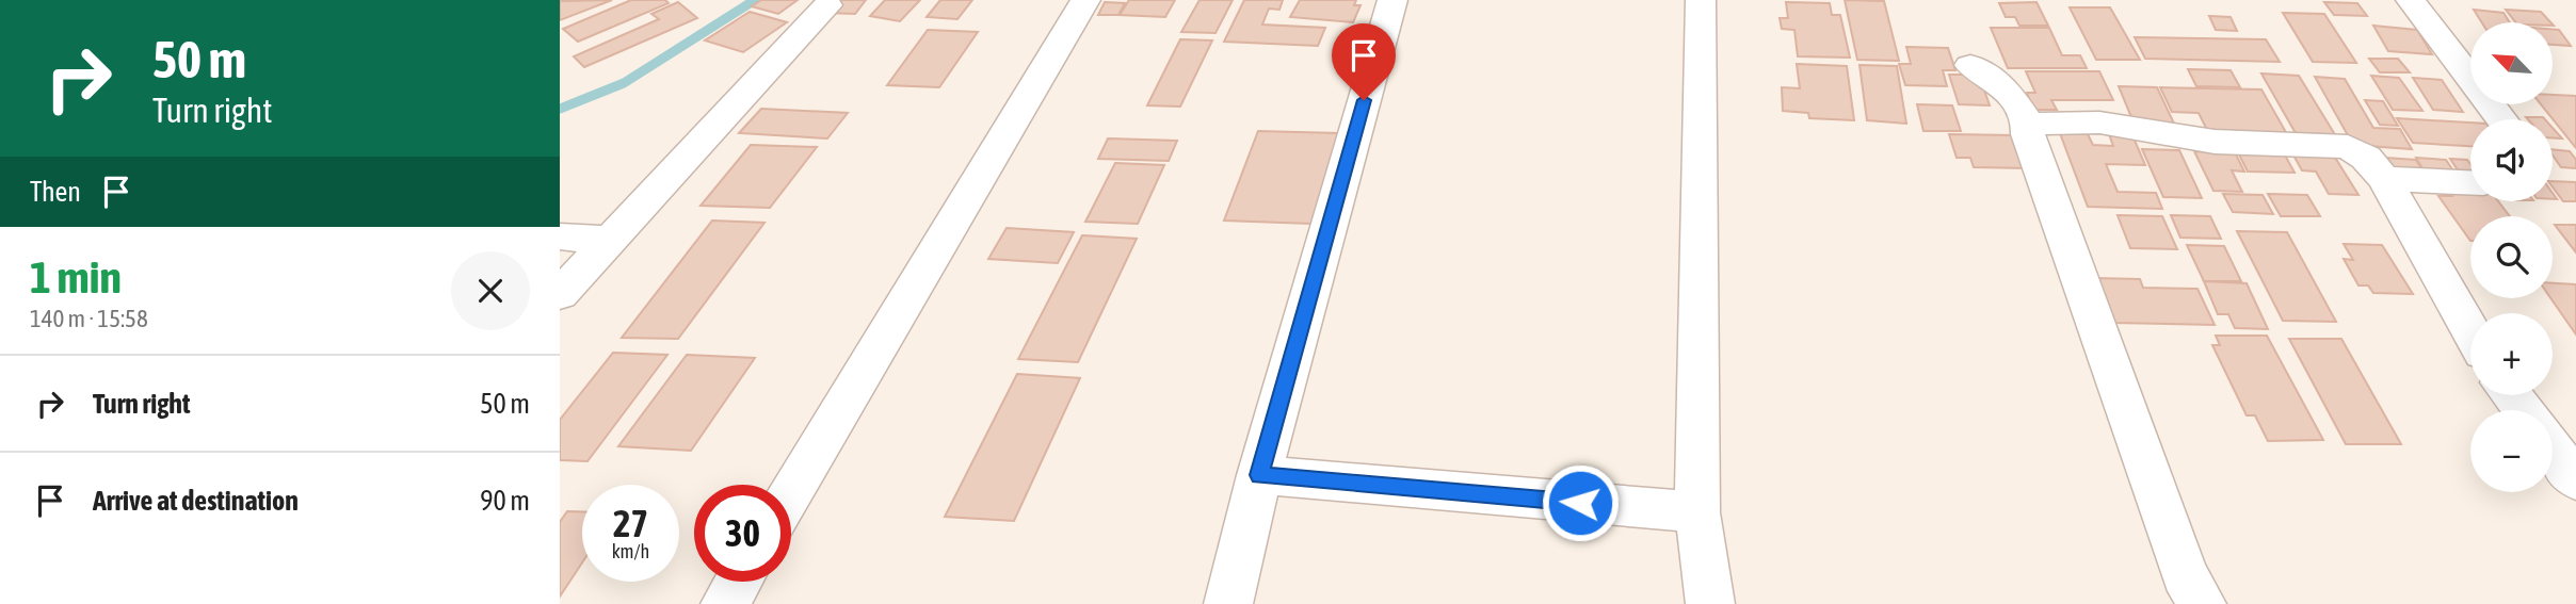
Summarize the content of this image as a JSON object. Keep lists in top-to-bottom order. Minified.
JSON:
{"north":"top left","page":{"turn":["50 m","Turn right"],"map_buttons":["+","−"],"then":"Then","heading":["1 min","140 m · 15:58"],"list":[{"name":"Turn right","value":"50 m"},{"name":"Arrive at destination","value":"90 m"}],"speed":"27 km/h","limit":"30"}}
